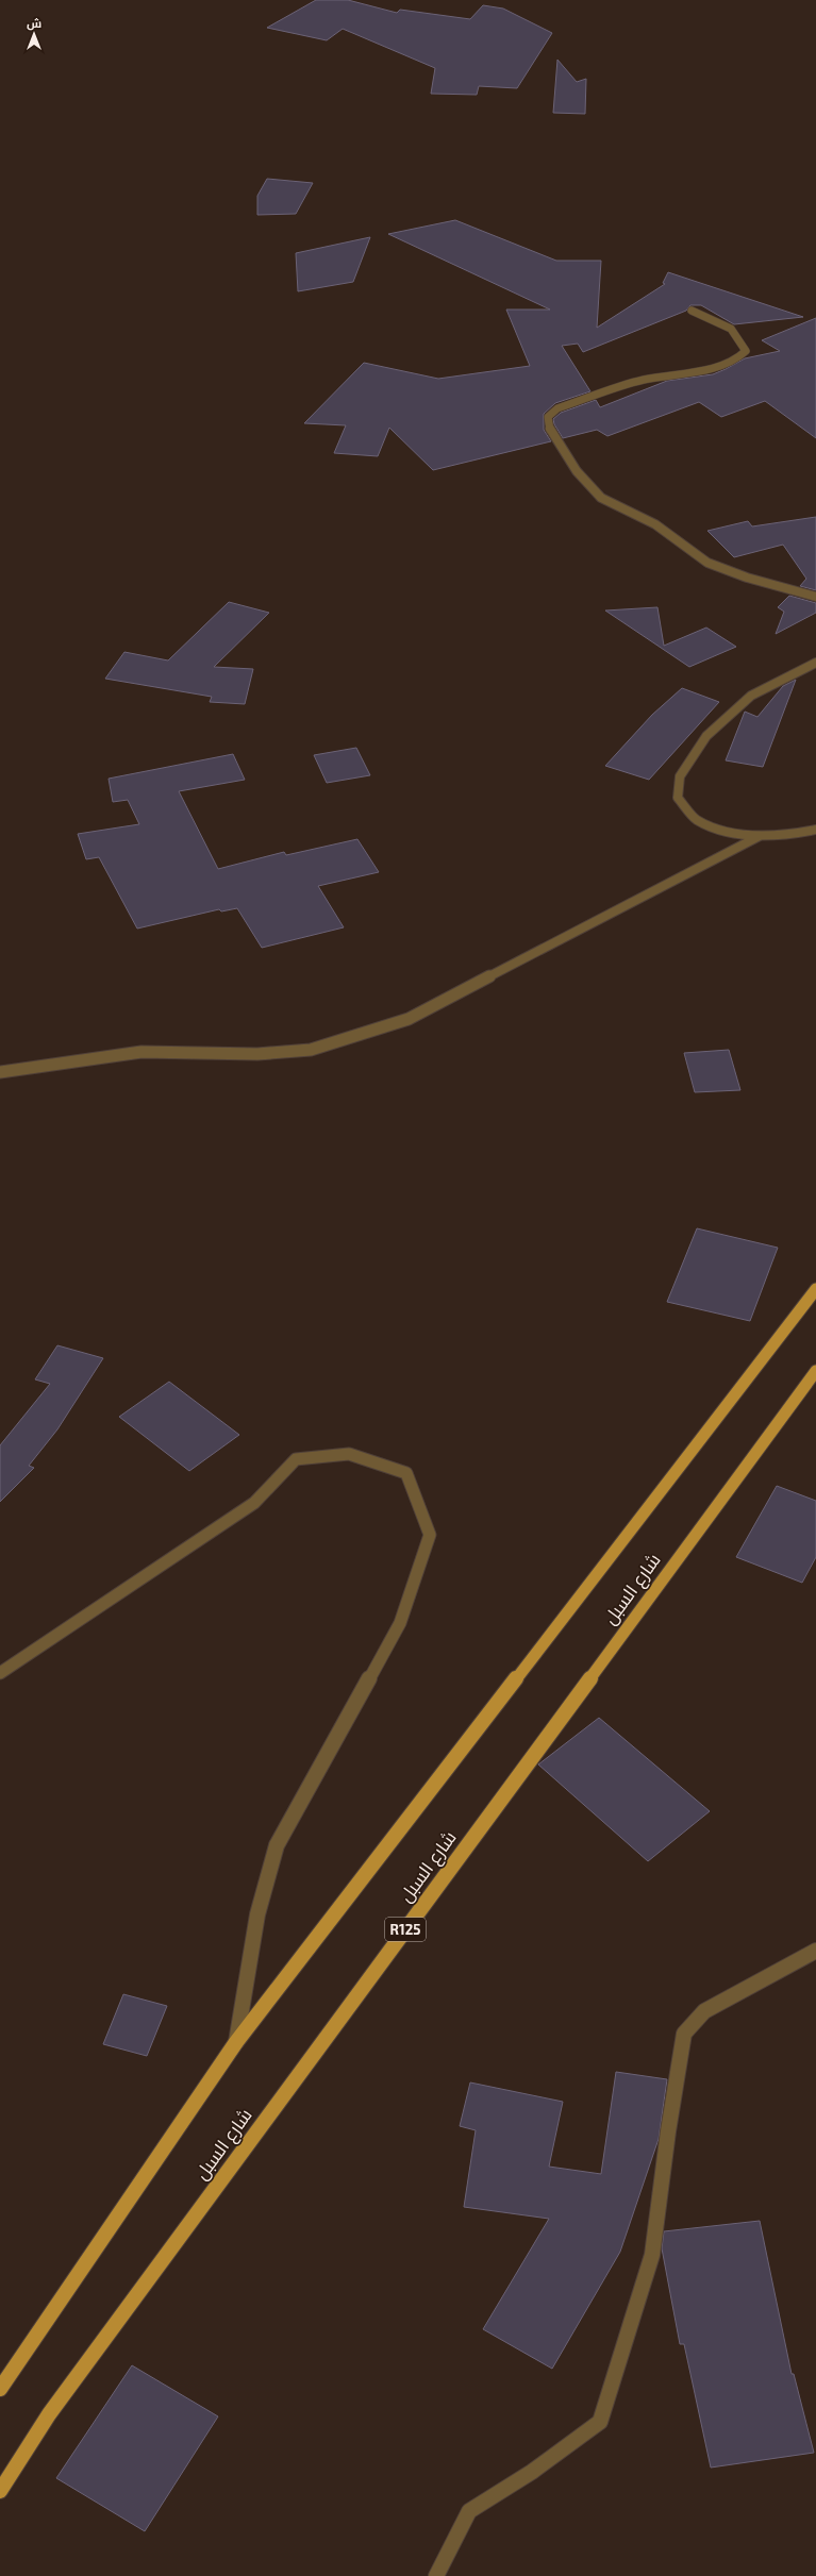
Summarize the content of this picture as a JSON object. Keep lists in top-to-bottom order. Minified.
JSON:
{"streets":{"main road":["شارع السبل","R125"]},"north":"top"}
